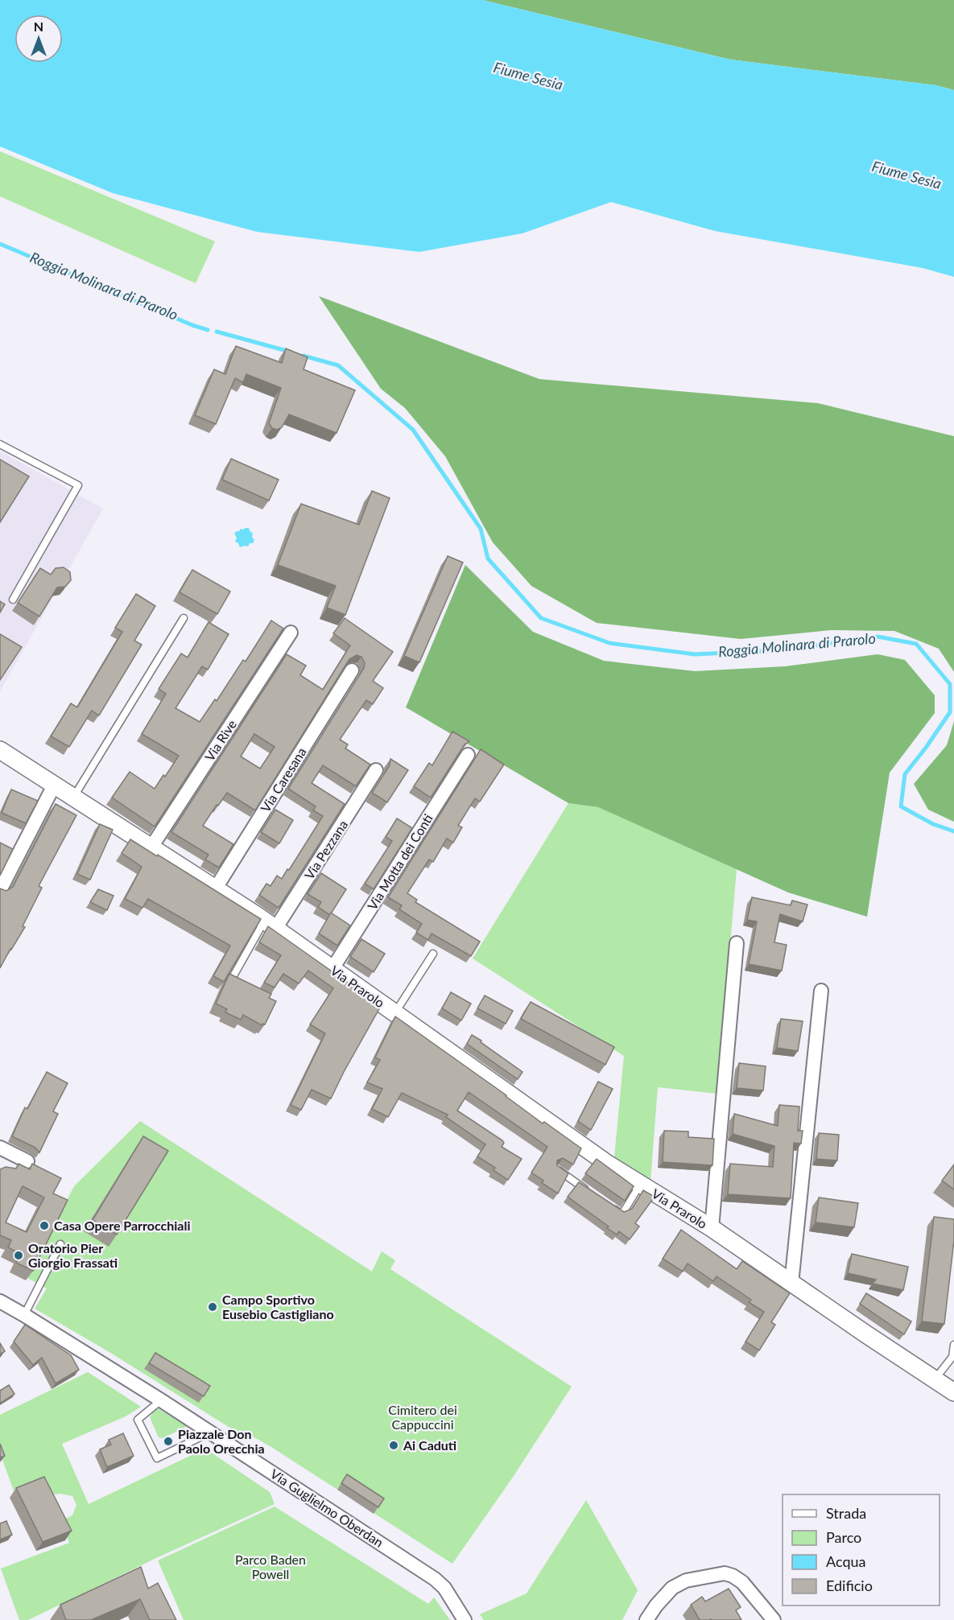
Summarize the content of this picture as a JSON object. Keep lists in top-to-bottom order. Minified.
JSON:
{"streets":{"street":["Via Rive","Via Caresana","Via Pezzana","Via Motta dei Conti","Via Prarolo","Via Guglielmo Oberdan"]},"crossings":[["Via Rive","Via Prarolo"],["Via Caresana","Via Prarolo"],["Via Pezzana","Via Prarolo"],["Via Motta dei Conti","Via Prarolo"]],"water":["Fiume Sesia","Roggia Molinara di Prarolo"],"parks":["Cimitero dei Cappuccini","Parco Baden Powell"],"places":["Casa Opere Parrocchiali","Oratorio Pier Giorgio Frassati","Campo Sportivo Eusebio Castigliano","Piazzale Don Paolo Orecchia","Ai Caduti"],"legend":["Strada","Parco","Acqua","Edificio"],"north":"top"}
